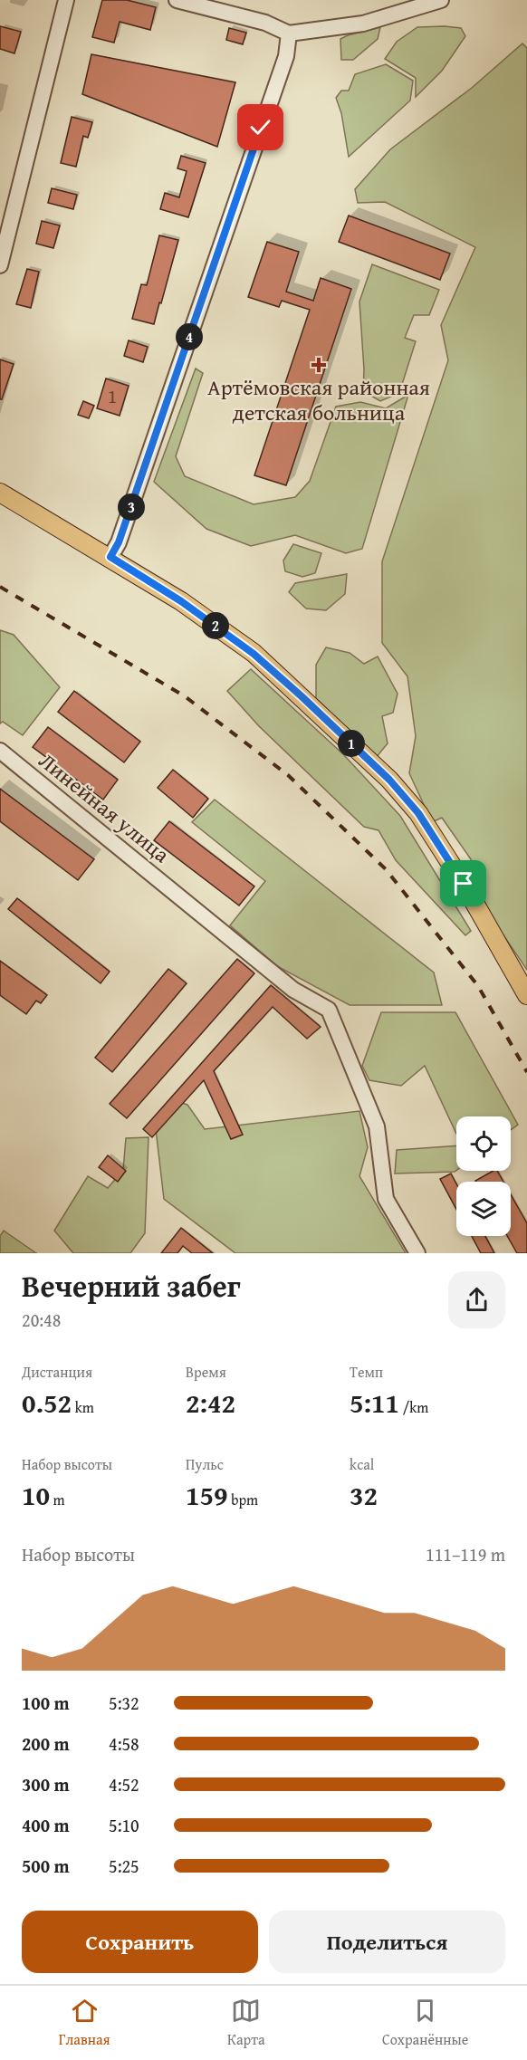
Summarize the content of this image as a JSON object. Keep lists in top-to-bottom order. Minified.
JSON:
{"streets":{"street":["Линейная улица"]},"places":{"health":["Артёмовская районная детская больница"]},"house_numbers":["1"],"page":{"pins":["4","3","2","1"],"heading":["Вечерний забег","20:48"],"stats":[["Дистанция","0.52 km"],["Время","2:42"],["Темп","5:11 /km"],["Набор высоты","10 m"],["Пульс","159 bpm"],["kcal","32"]],"chart":["Набор высоты","111–119 m"],"list":[{"name":"100 m","note":"5:32"},{"name":"200 m","note":"4:58"},{"name":"300 m","note":"4:52"},{"name":"400 m","note":"5:10"},{"name":"500 m","note":"5:25"}],"buttons":["Сохранить","Поделиться"],"tabs":["Главная","Карта","Сохранённые"]}}
